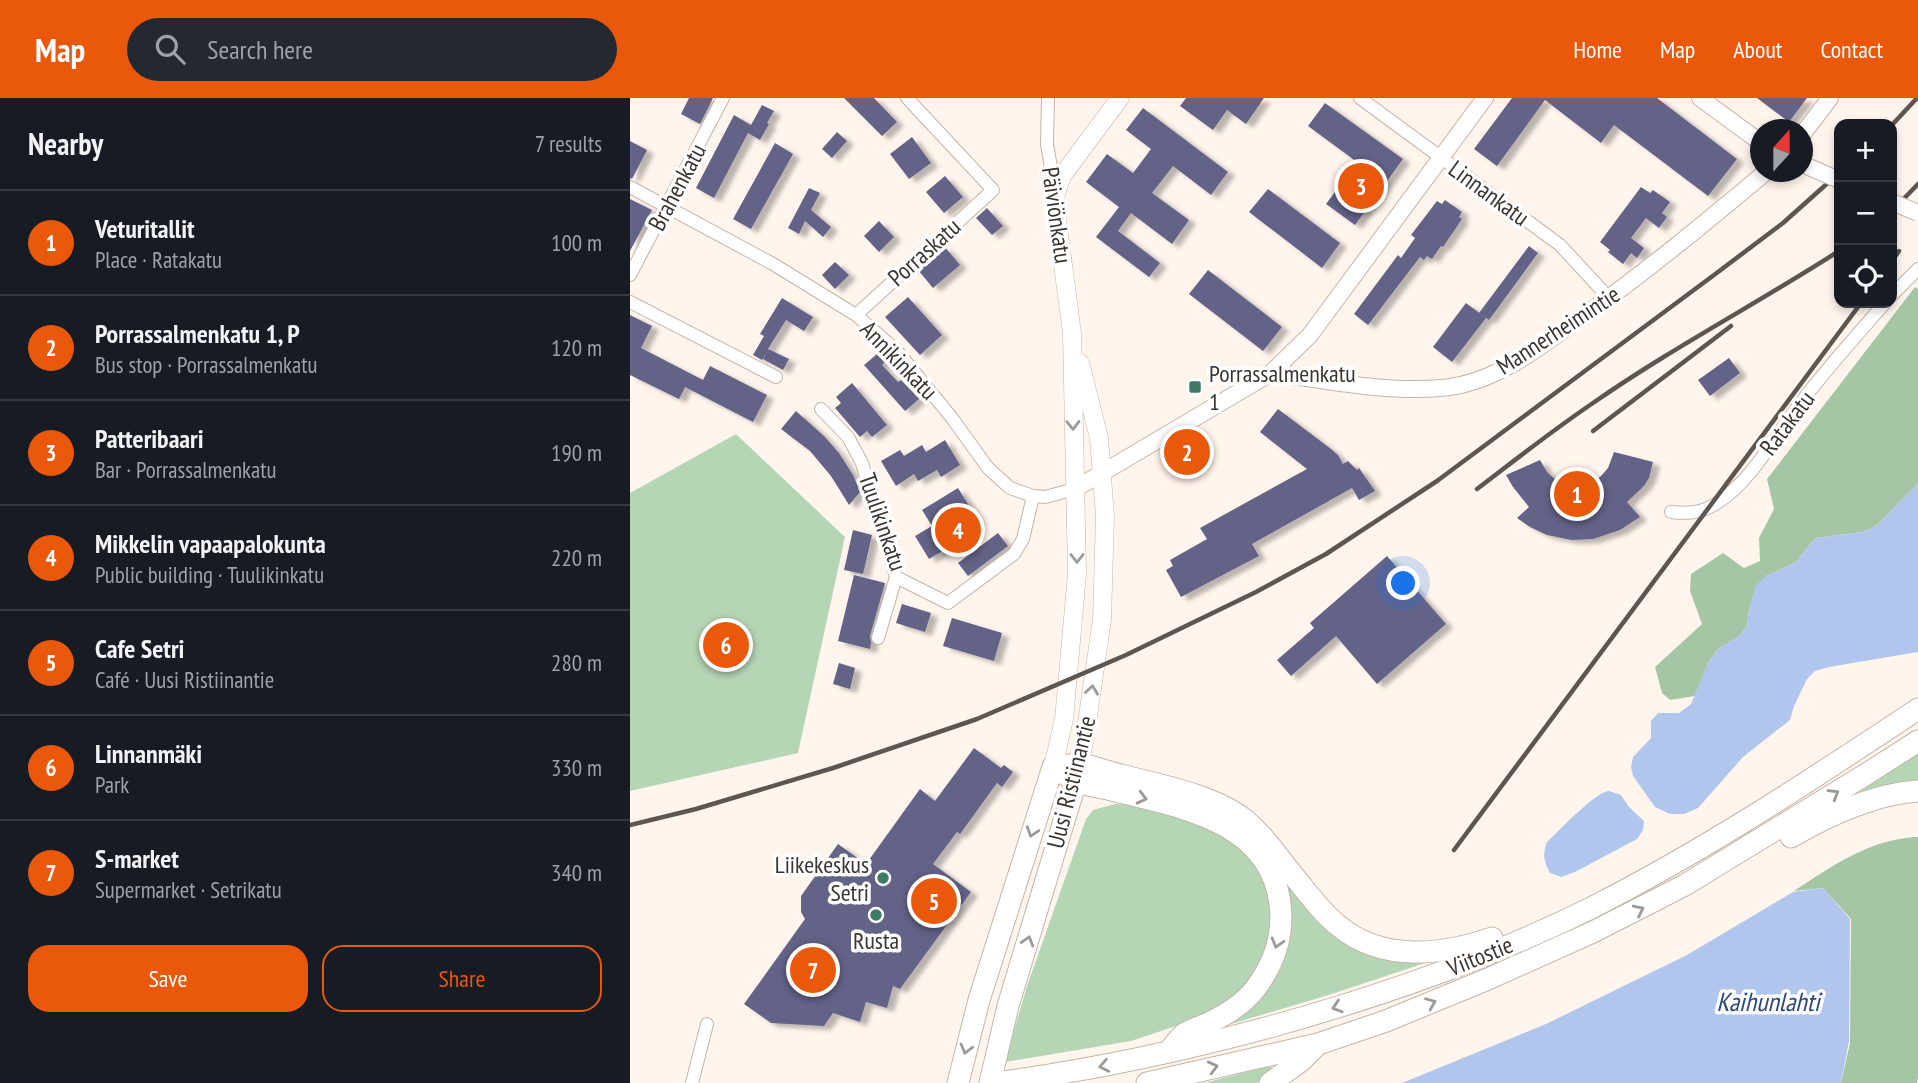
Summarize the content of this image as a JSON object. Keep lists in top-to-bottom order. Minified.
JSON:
{"streets":{"highway":["Uusi Ristiinantie","Viitostie"],"main road":["Päiviönkatu"],"street":["Brahenkatu","Linnankatu","Porraskatu","Mannerheimintie","Annikinkatu","Ratakatu","Tuulikinkatu"]},"crossings":[["Brahenkatu","Annikinkatu"],["Linnankatu","Mannerheimintie"],["Päiviönkatu","Uusi Ristiinantie"],["Porraskatu","Annikinkatu"],["Annikinkatu","Tuulikinkatu"],["Uusi Ristiinantie","Viitostie"]],"water":["Kaihunlahti"],"places":{"transit":["Porrassalmenkatu 1"],"other":["Liikekeskus Setri","Rusta"]},"north":"top","page":{"header":"Map","search":"Search here","nav":["Home","Map","About","Contact"],"heading":["Nearby","7 results"],"map_buttons":["+","−"],"pins":["3","2","1","4","6","5","7"],"list":[{"mark":"1","name":"Veturitallit","note":"Place · Ratakatu","value":"100 m"},{"mark":"2","name":"Porrassalmenkatu 1, P","note":"Bus stop · Porrassalmenkatu","value":"120 m"},{"mark":"3","name":"Patteribaari","note":"Bar · Porrassalmenkatu","value":"190 m"},{"mark":"4","name":"Mikkelin vapaapalokunta","note":"Public building · Tuulikinkatu","value":"220 m"},{"mark":"5","name":"Cafe Setri","note":"Café · Uusi Ristiinantie","value":"280 m"},{"mark":"6","name":"Linnanmäki","note":"Park","value":"330 m"},{"mark":"7","name":"S-market","note":"Supermarket · Setrikatu","value":"340 m"}],"buttons":["Save","Share"]}}
